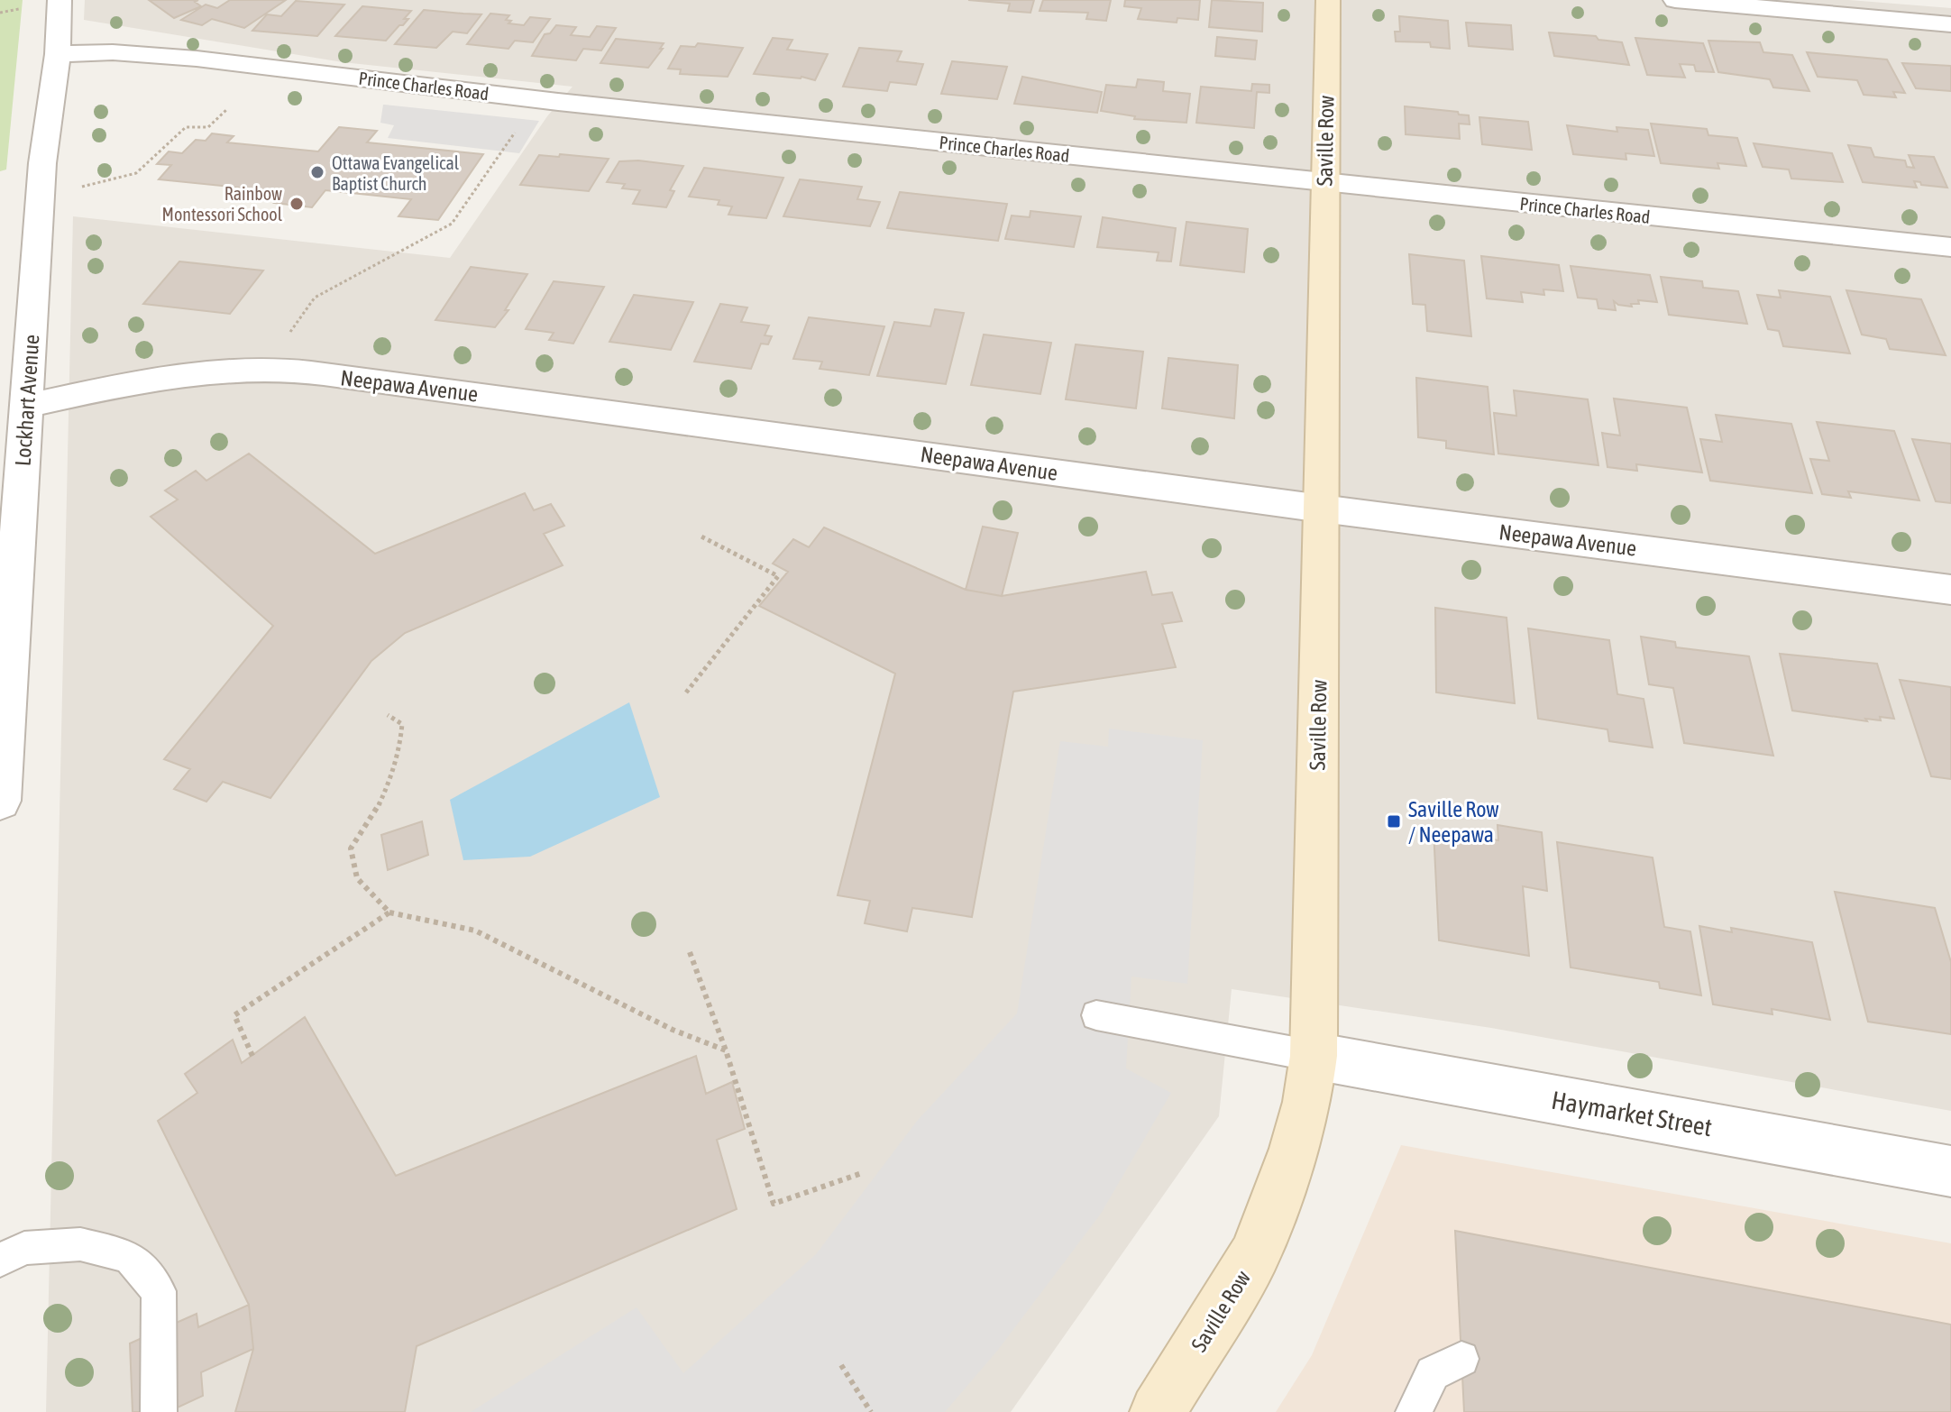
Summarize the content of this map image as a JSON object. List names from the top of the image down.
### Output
{
  "streets": {
    "street": [
      "Prince Charles Road",
      "Saville Row",
      "Neepawa Avenue",
      "Lockhart Avenue",
      "Haymarket Street"
    ]
  },
  "crossings": [
    ["Prince Charles Road", "Saville Row"],
    ["Prince Charles Road", "Lockhart Avenue"],
    ["Saville Row", "Neepawa Avenue"],
    ["Saville Row", "Haymarket Street"],
    ["Neepawa Avenue", "Lockhart Avenue"]
  ],
  "places": {
    "other": ["Ottawa Evangelical Baptist Church", "Rainbow Montessori School"],
    "transit": ["Saville Row / Neepawa"]
  }
}
